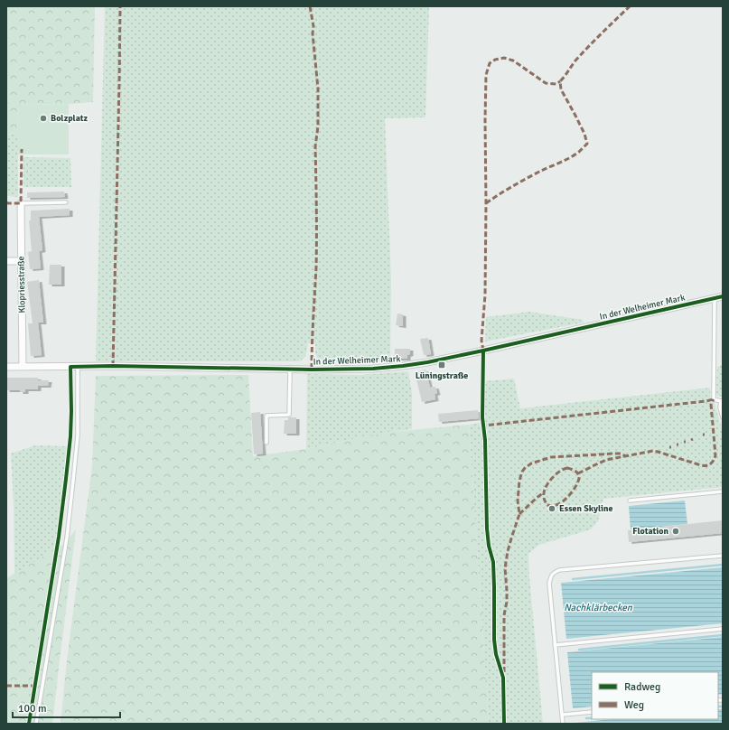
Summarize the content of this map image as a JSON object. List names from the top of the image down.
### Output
{
  "streets": {
    "street": ["Klopriesstraße", "In der Welheimer Mark"]
  },
  "crossings": [
    ["Klopriesstraße", "In der Welheimer Mark"]
  ],
  "water": ["Nachklärbecken"],
  "places": {
    "other": ["Bolzplatz", "Essen Skyline", "Flotation"],
    "transit": ["Lüningstraße"]
  },
  "legend": ["Radweg", "Weg"],
  "scale_bar": "100 m"
}
